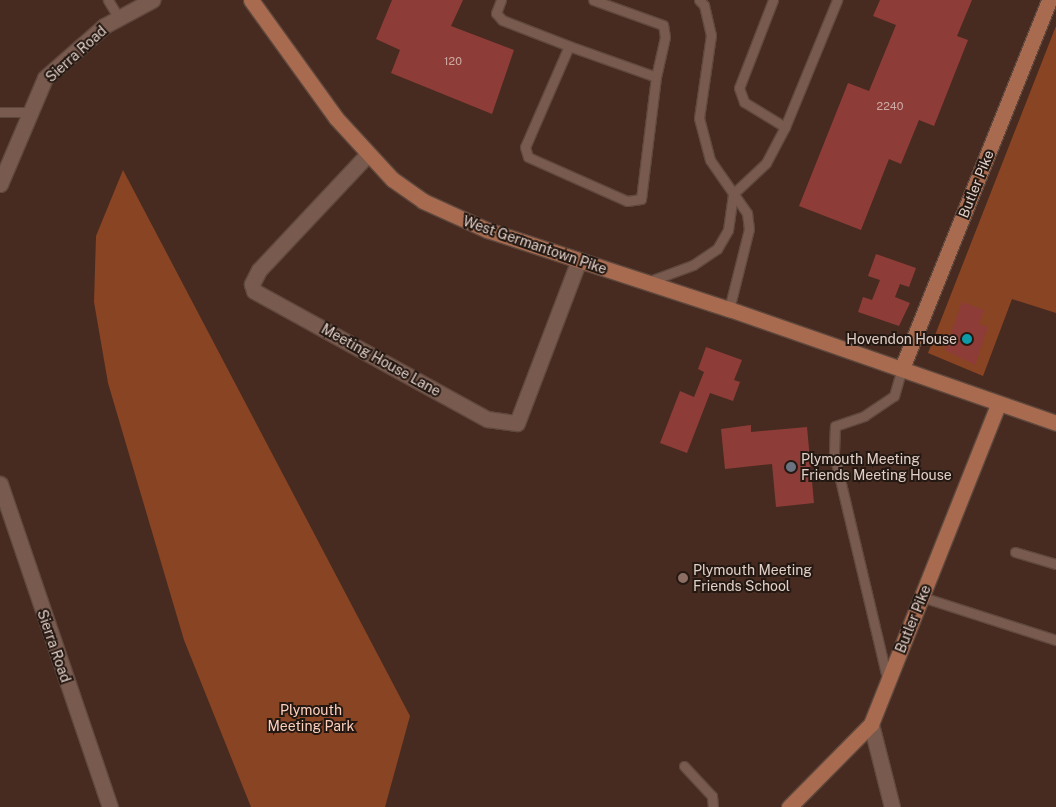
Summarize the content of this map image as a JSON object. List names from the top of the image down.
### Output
{
  "streets": {
    "main road": ["Butler Pike", "West Germantown Pike"],
    "street": ["Sierra Road", "Meeting House Lane"]
  },
  "crossings": [
    ["Butler Pike", "West Germantown Pike"],
    ["West Germantown Pike", "Meeting House Lane"]
  ],
  "parks": ["Plymouth Meeting Park"],
  "places": ["Hovendon House", "Plymouth Meeting Friends Meeting House", "Plymouth Meeting Friends School"],
  "house_numbers": ["120", "2240"]
}
